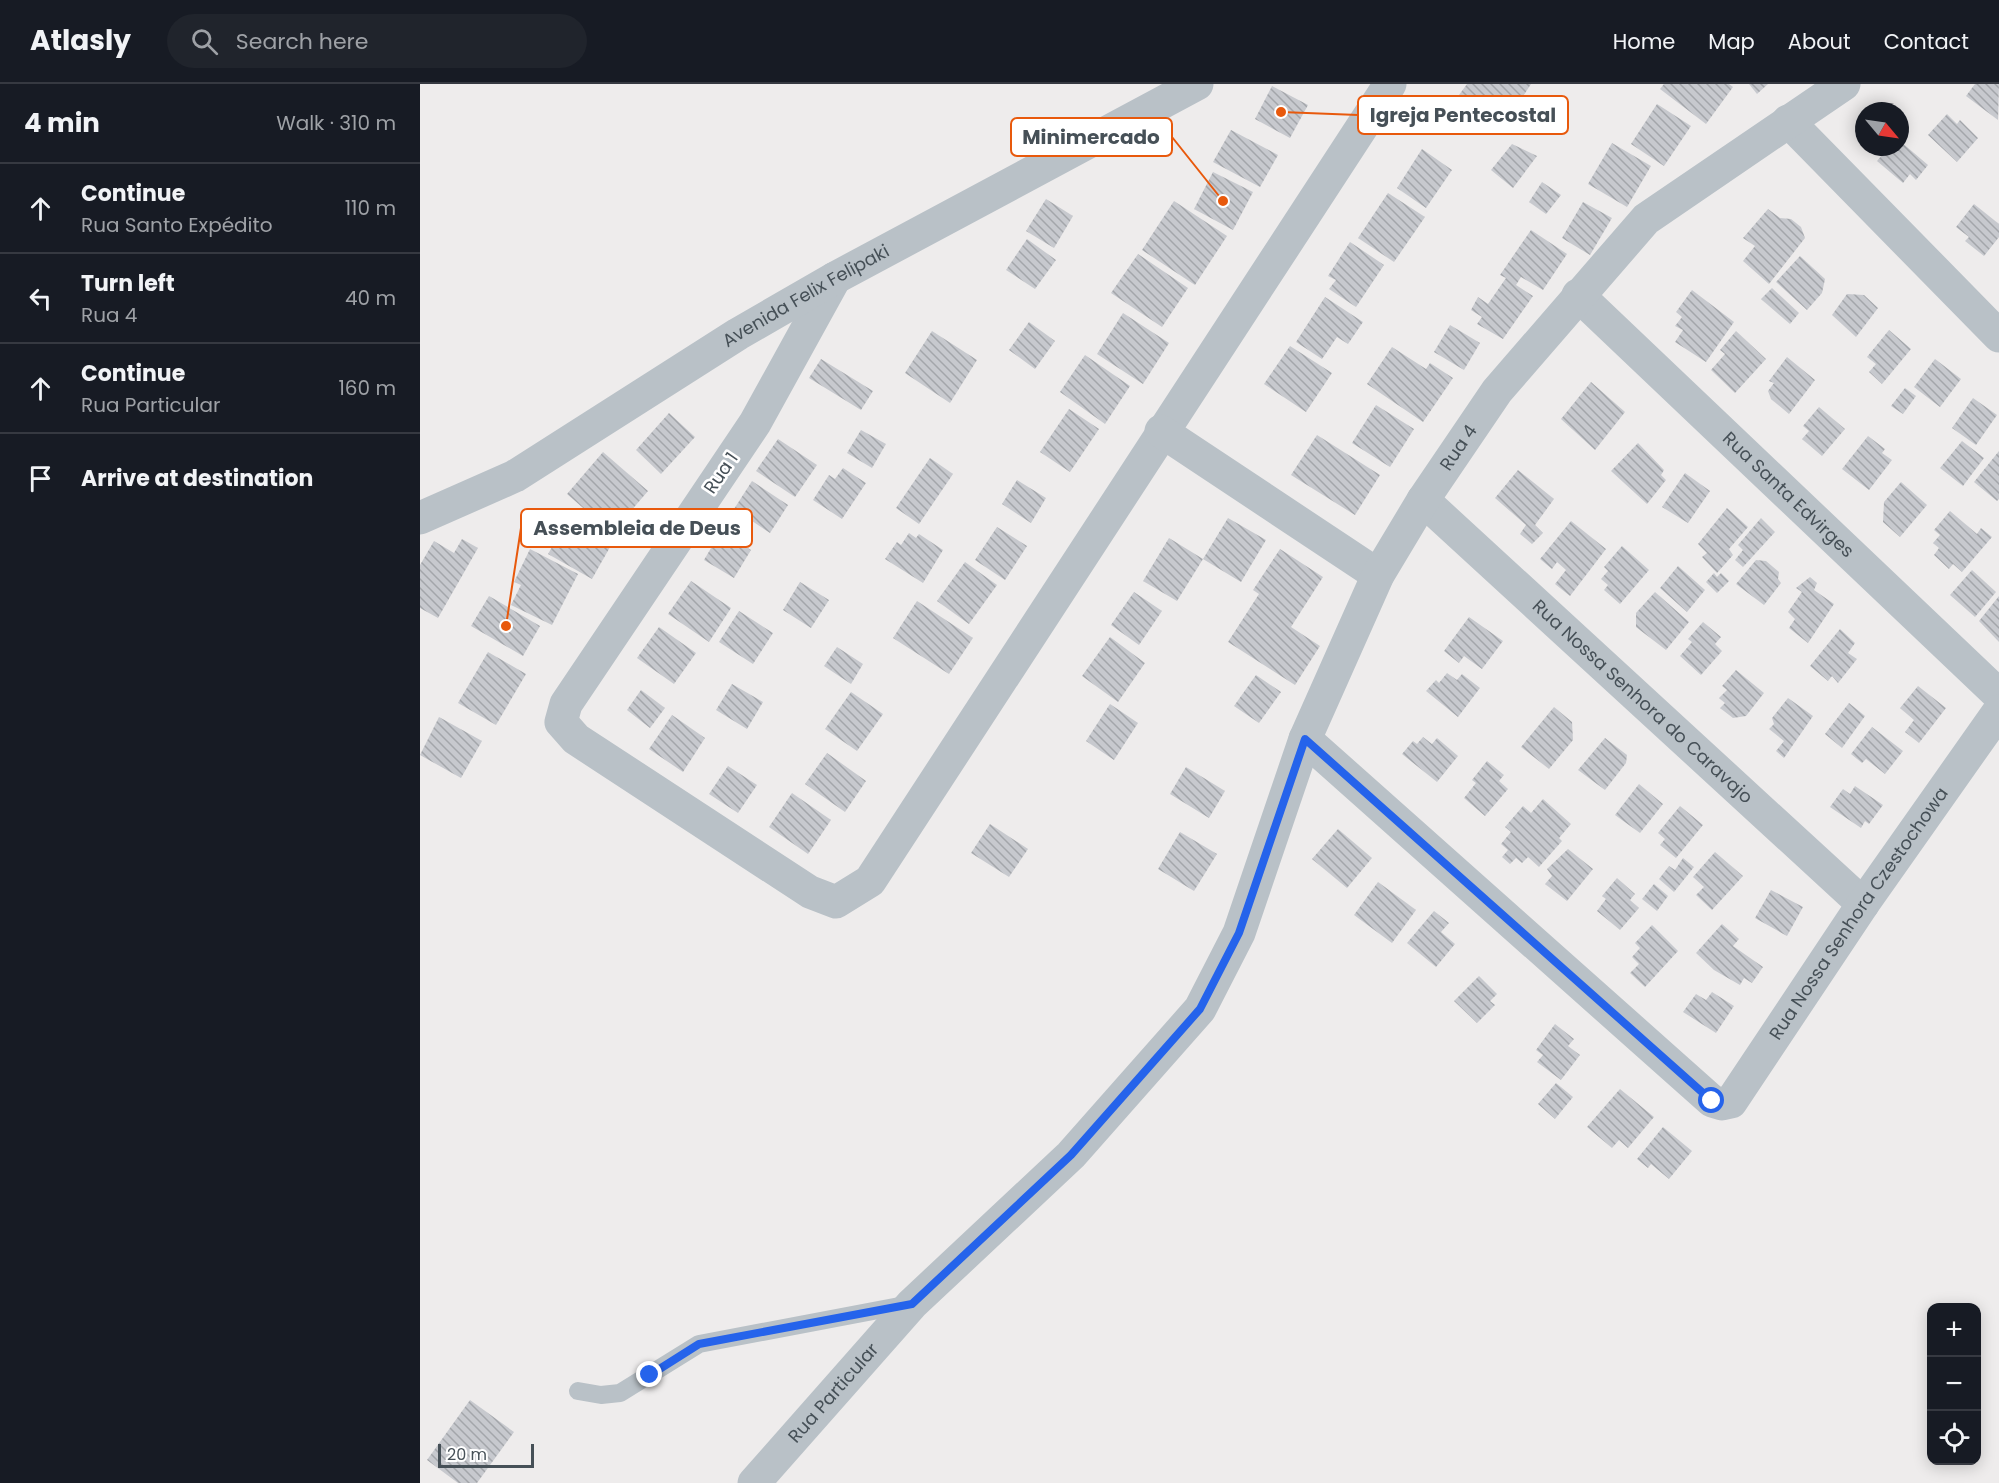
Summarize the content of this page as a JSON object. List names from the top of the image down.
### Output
{
  "streets": {
    "street": [
      "Avenida Felix Felipaki",
      "Rua 4",
      "Rua 1",
      "Rua Santa Edvirges",
      "Rua Nossa Senhora do Caravajo",
      "Rua Nossa Senhora Czestochowa",
      "Rua Particular"
    ]
  },
  "crossings": [
    ["Avenida Felix Felipaki", "Rua 1"],
    ["Rua 4", "Rua Santa Edvirges"],
    ["Rua 4", "Rua Nossa Senhora do Caravajo"],
    ["Rua 4", "Rua Nossa Senhora Czestochowa"],
    ["Rua 4", "Rua Particular"],
    ["Rua Nossa Senhora do Caravajo", "Rua Nossa Senhora Czestochowa"]
  ],
  "places": ["Igreja Pentecostal", "Minimercado", "Assembleia de Deus"],
  "scale_bar": "20 m",
  "north": "bottom right",
  "page": {
    "header": "Atlasly",
    "search": "Search here",
    "nav": [
      "Home",
      "Map",
      "About",
      "Contact"
    ],
    "heading": ["4 min", "Walk · 310 m"],
    "list": [
      ["Continue", "Rua Santo Expédito", "110 m"],
      ["Turn left", "Rua 4", "40 m"],
      ["Continue", "Rua Particular", "160 m"],
      "Arrive at destination"
    ],
    "map_buttons": ["+", "−"],
    "scale": "20 m"
  }
}
